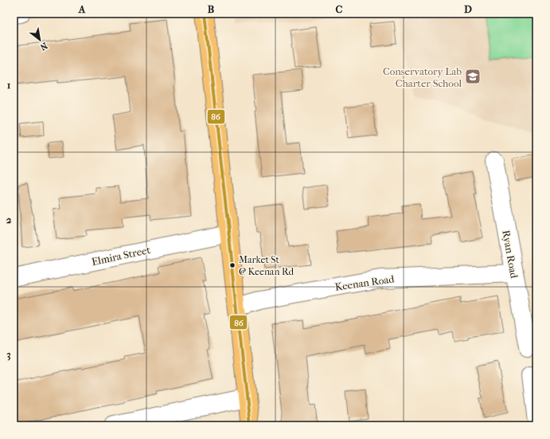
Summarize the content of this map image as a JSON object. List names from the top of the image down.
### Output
{
  "streets": {
    "street": ["Ryan Road", "Elmira Street", "Keenan Road"]
  },
  "crossings": [
    ["Ryan Road", "Keenan Road"]
  ],
  "places": {
    "school or university": ["Conservatory Lab Charter School"],
    "other": ["Market St @ Keenan Rd"]
  },
  "lines": ["transit line 86"],
  "north": "bottom right",
  "grid": {
    "columns": [
      "A",
      "B",
      "C",
      "D"
    ],
    "rows": ["1", "2", "3"]
  }
}
